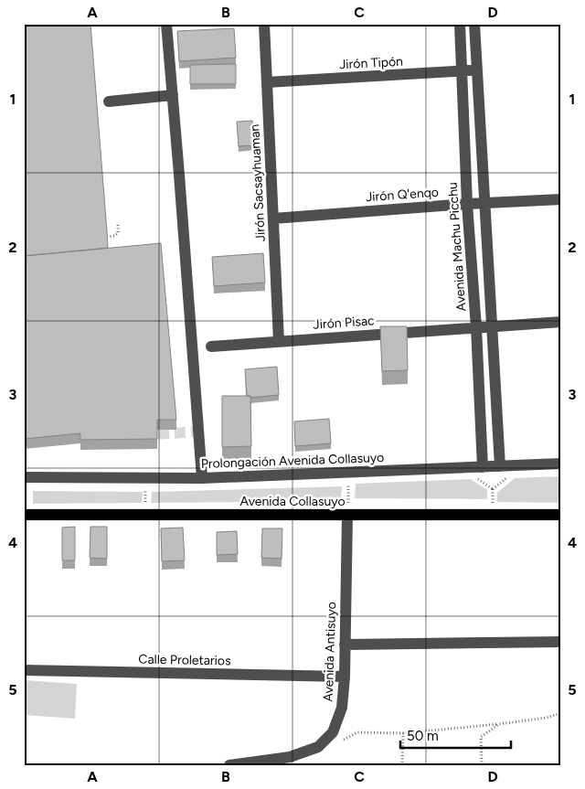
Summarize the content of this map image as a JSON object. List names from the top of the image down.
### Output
{
  "streets": {
    "main road": ["Avenida Collasuyo"],
    "street": [
      "Jirón Tipón",
      "Jirón Sacsayhuaman",
      "Jirón Q'enqo",
      "Avenida Machu Picchu",
      "Jirón Pisac",
      "Prolongación Avenida Collasuyo",
      "Avenida Antisuyo",
      "Calle Proletarios"
    ]
  },
  "crossings": [
    ["Jirón Tipón", "Jirón Sacsayhuaman"],
    ["Jirón Tipón", "Avenida Machu Picchu"],
    ["Jirón Sacsayhuaman", "Jirón Q'enqo"],
    ["Jirón Sacsayhuaman", "Jirón Pisac"],
    ["Jirón Q'enqo", "Avenida Machu Picchu"],
    ["Avenida Machu Picchu", "Jirón Pisac"],
    ["Avenida Machu Picchu", "Prolongación Avenida Collasuyo"],
    ["Avenida Collasuyo", "Avenida Antisuyo"],
    ["Avenida Antisuyo", "Calle Proletarios"]
  ],
  "scale_bar": "50 m",
  "grid": {
    "columns": [
      "A",
      "B",
      "C",
      "D"
    ],
    "rows": [
      "1",
      "2",
      "3",
      "4",
      "5"
    ]
  }
}
